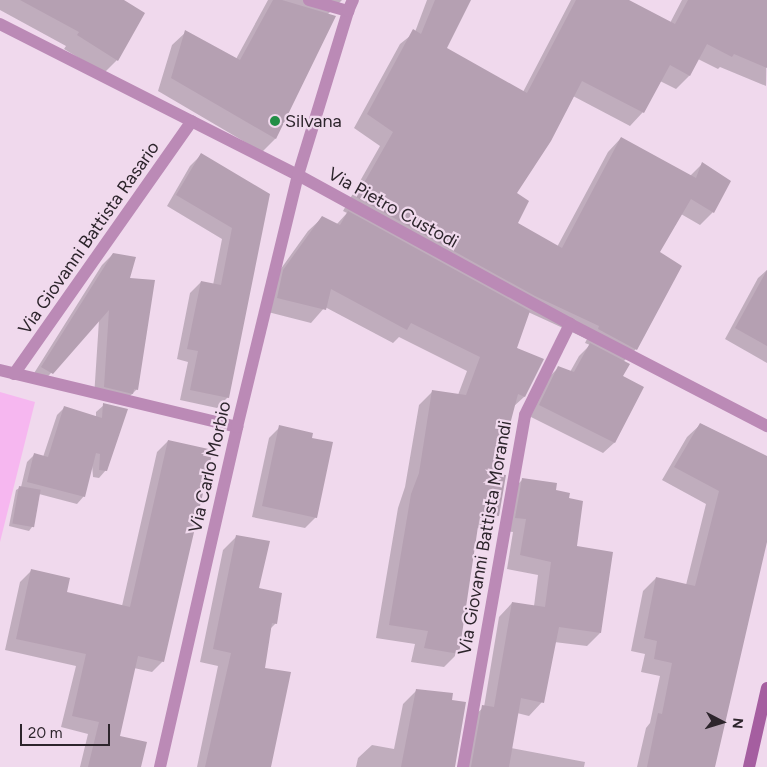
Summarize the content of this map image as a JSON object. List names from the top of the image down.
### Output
{
  "streets": {
    "street": [
      "Via Pietro Custodi",
      "Via Giovanni Battista Rasario",
      "Via Carlo Morbio",
      "Via Giovanni Battista Morandi"
    ]
  },
  "crossings": [
    ["Via Pietro Custodi", "Via Giovanni Battista Rasario"],
    ["Via Pietro Custodi", "Via Carlo Morbio"],
    ["Via Pietro Custodi", "Via Giovanni Battista Morandi"]
  ],
  "places": ["Silvana"],
  "scale_bar": "20 m",
  "north": "right"
}
